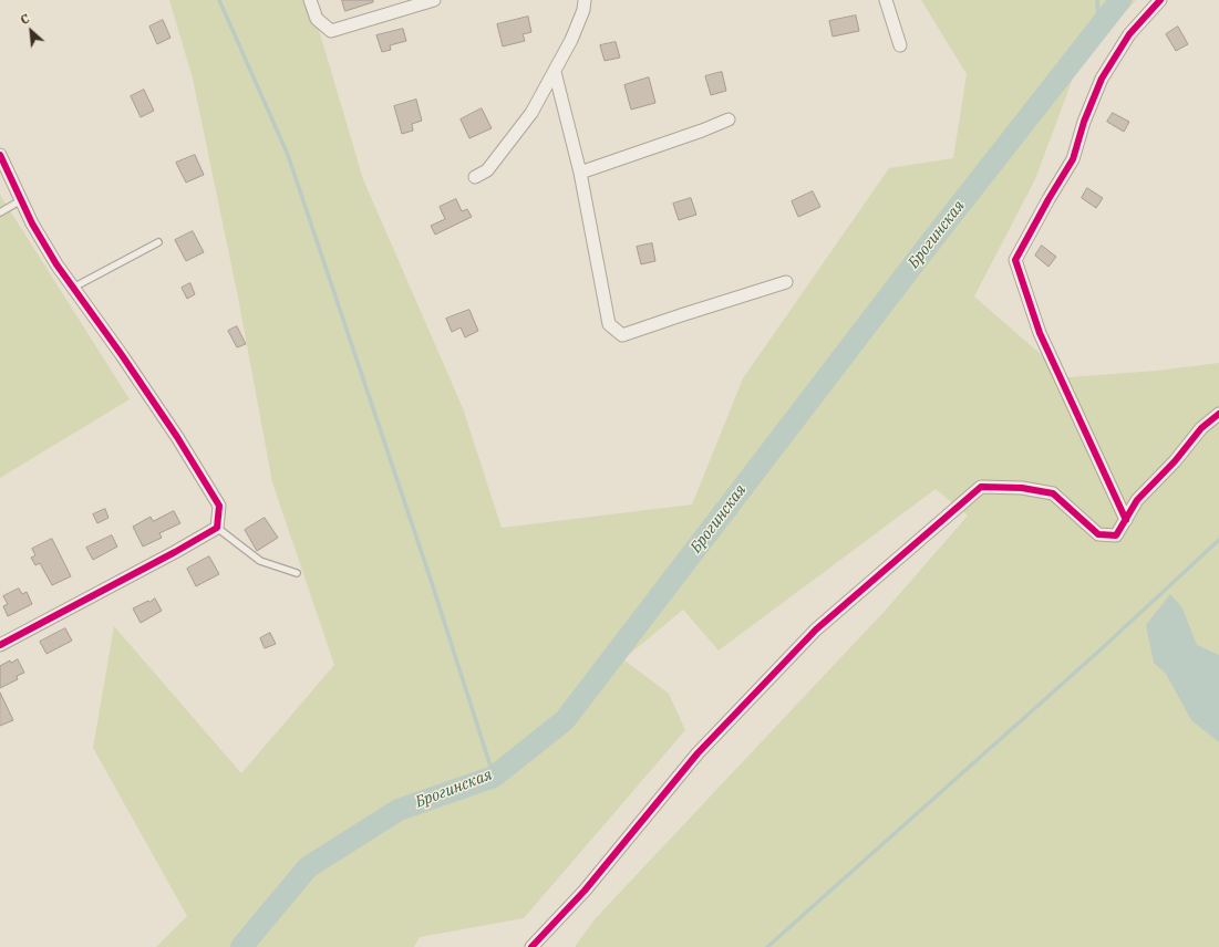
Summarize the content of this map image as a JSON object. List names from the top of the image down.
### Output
{
  "water": ["Брогинская"],
  "north": "top left"
}
